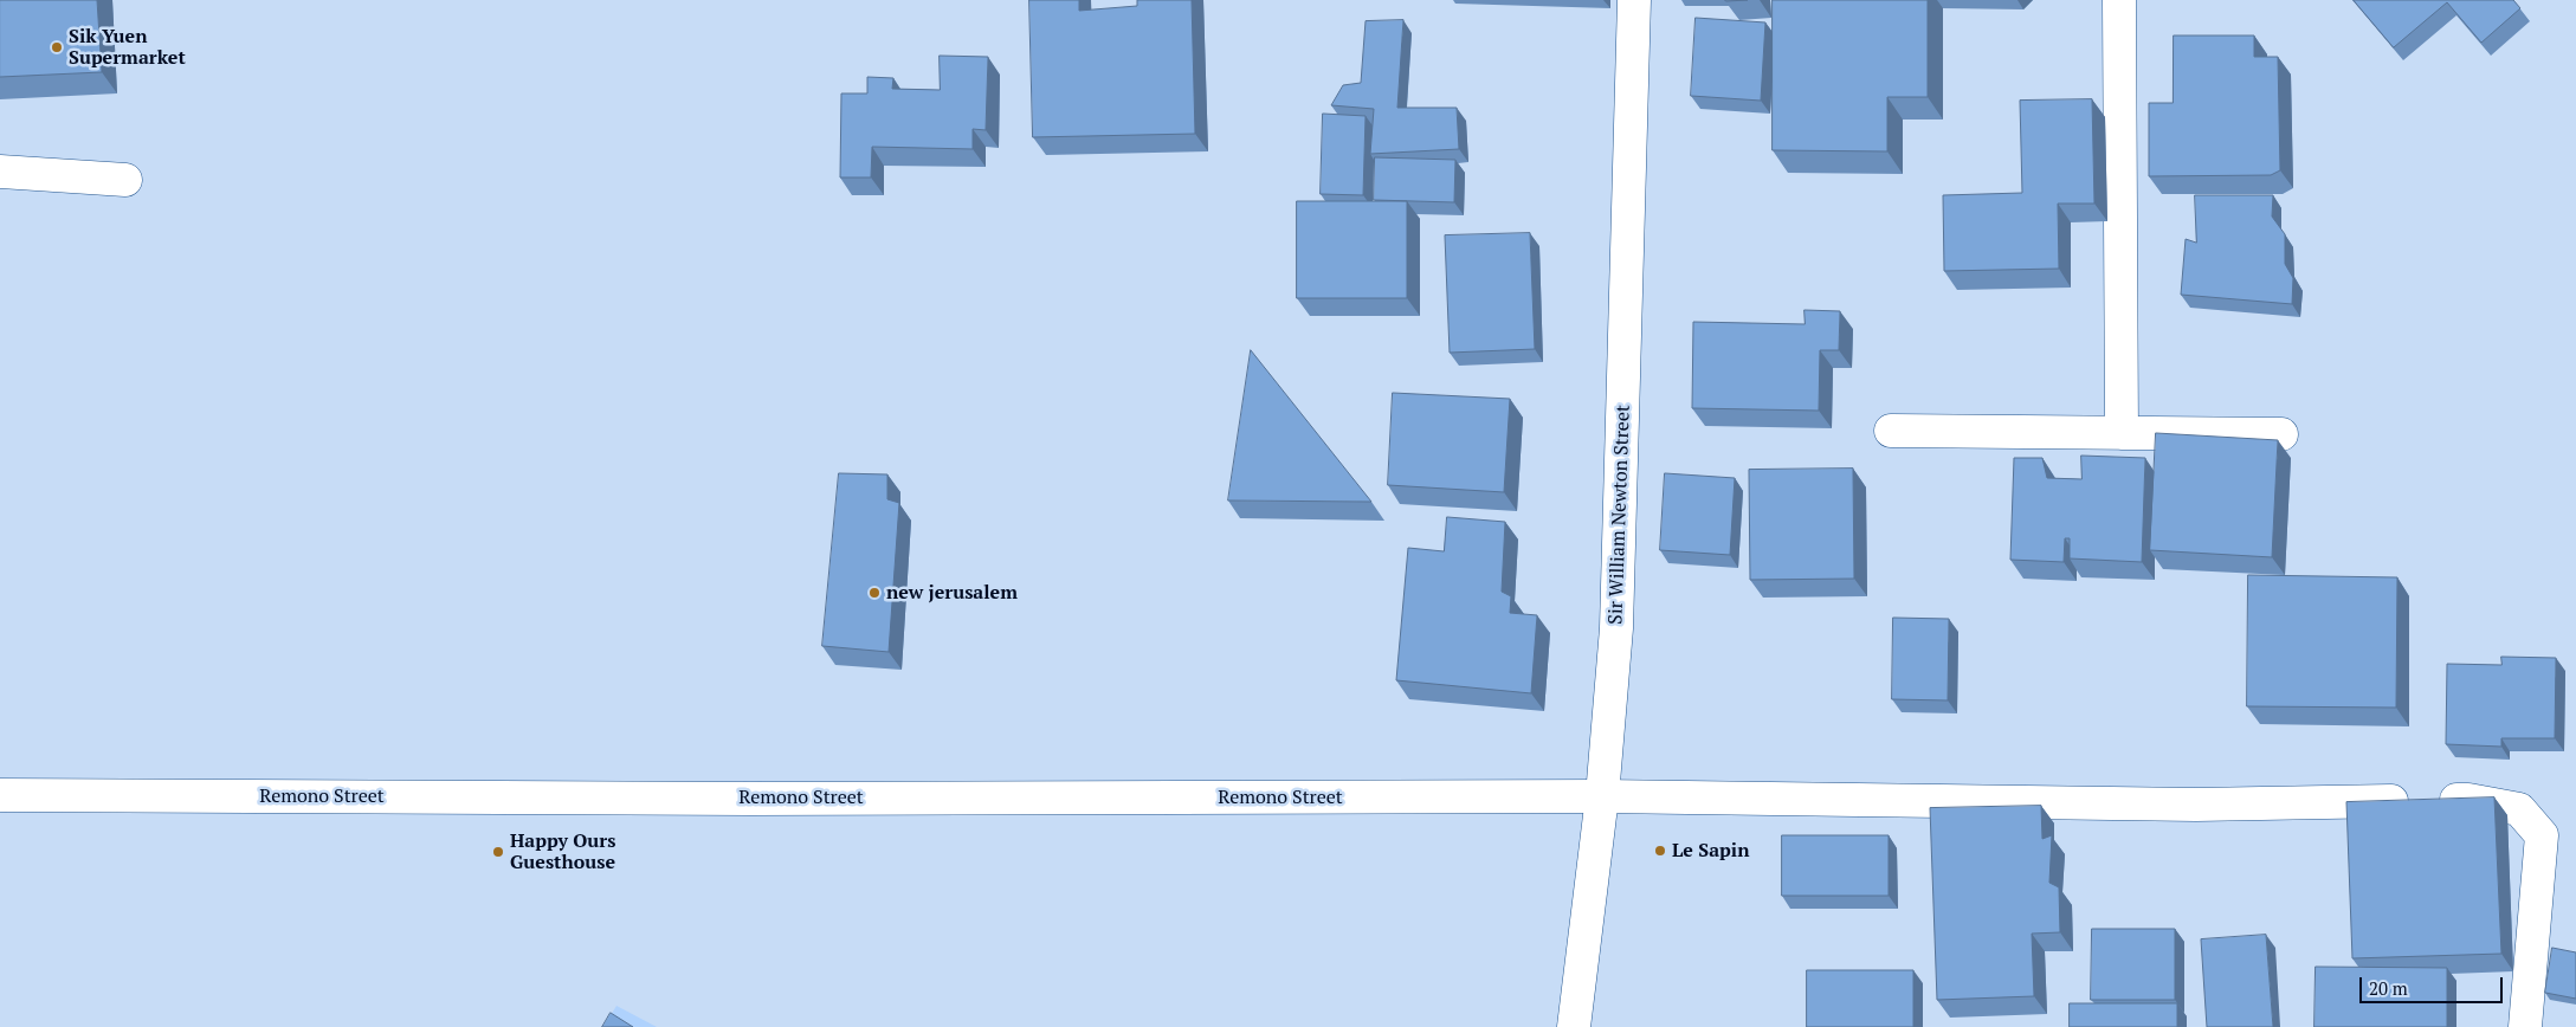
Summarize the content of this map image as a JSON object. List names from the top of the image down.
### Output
{
  "streets": {
    "street": ["Sir William Newton Street", "Remono Street"]
  },
  "crossings": [
    ["Sir William Newton Street", "Remono Street"]
  ],
  "places": [
    "Sik Yuen Supermarket",
    "new jerusalem",
    "Le Sapin",
    "Happy Ours Guesthouse"
  ],
  "scale_bar": "20 m"
}
